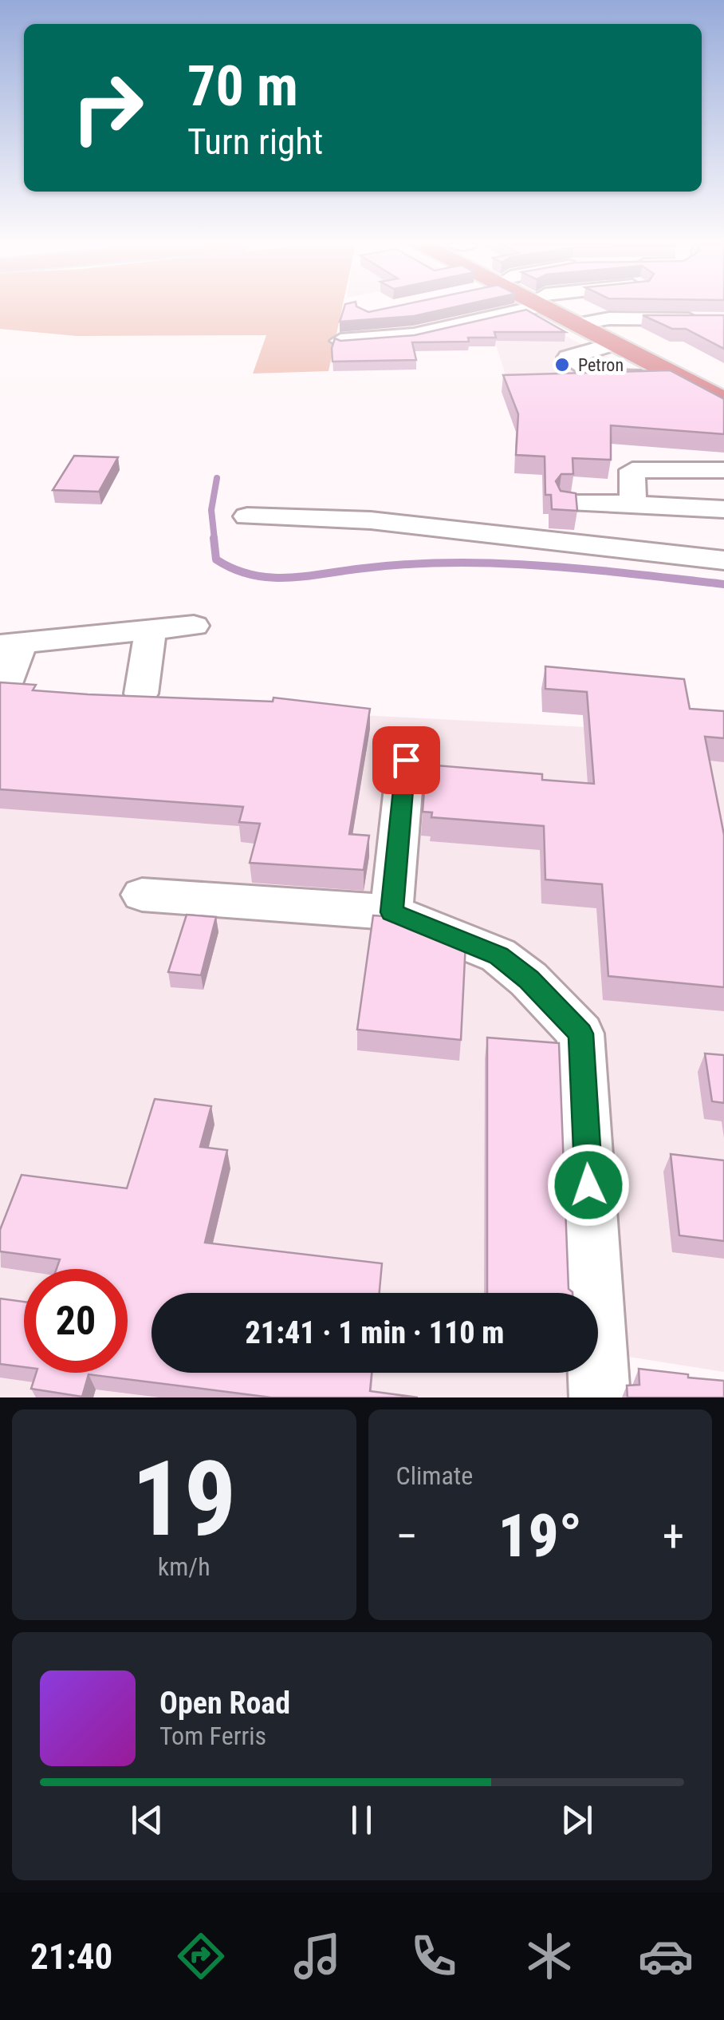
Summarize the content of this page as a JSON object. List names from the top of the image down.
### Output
{
  "places": ["Petron"],
  "page": {
    "turn": ["70 m", "Turn right"],
    "limit": "20",
    "trip": "21:41 · 1 min · 110 m",
    "tile": [
      ["19", "km/h"],
      "Climate"
    ],
    "heat": ["−", "19°", "+"],
    "song": ["Open Road", "Tom Ferris"],
    "tabs": "21:40"
  }
}
